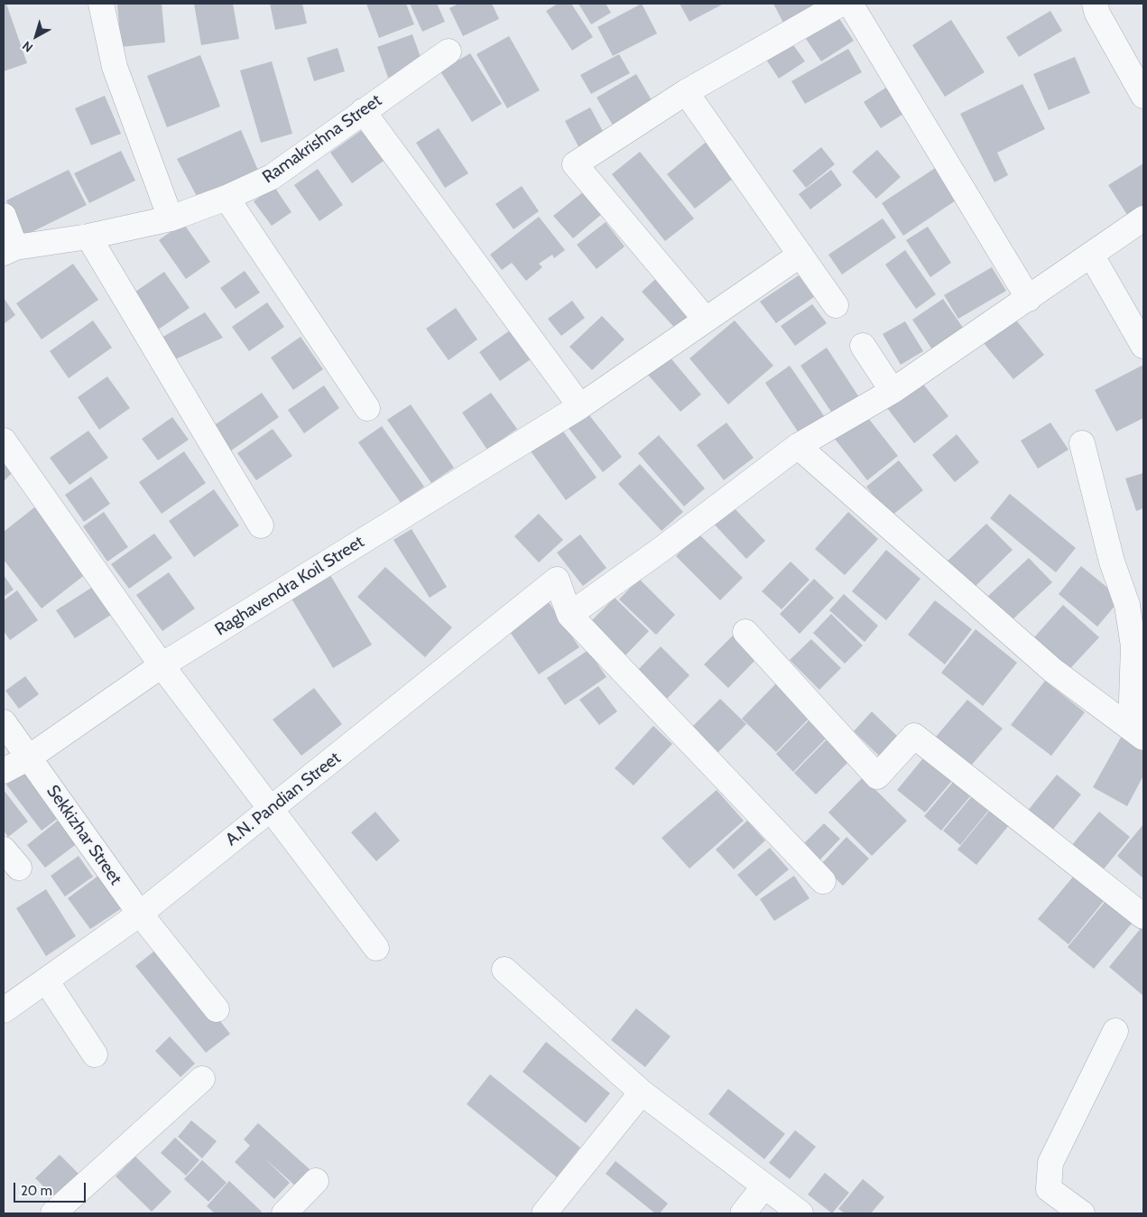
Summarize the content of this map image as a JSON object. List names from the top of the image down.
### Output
{
  "streets": {
    "street": [
      "Ramakrishna Street",
      "Raghavendra Koil Street",
      "A.N. Pandian Street",
      "Sekkizhar Street"
    ]
  },
  "crossings": [
    ["Raghavendra Koil Street", "Sekkizhar Street"],
    ["A.N. Pandian Street", "Sekkizhar Street"]
  ],
  "scale_bar": "20 m",
  "north": "bottom left"
}
